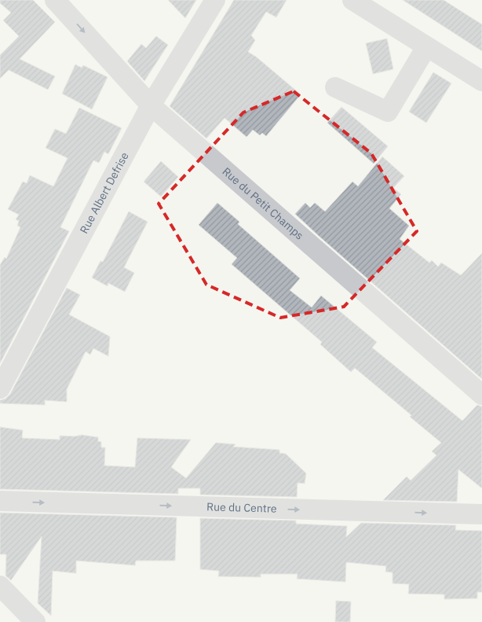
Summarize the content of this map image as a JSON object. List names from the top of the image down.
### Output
{
  "streets": {
    "street": ["Rue Albert Defrise", "Rue du Petit Champs", "Rue du Centre"]
  },
  "crossings": [
    ["Rue Albert Defrise", "Rue du Petit Champs"]
  ],
  "one_way": ["Rue du Centre"]
}
